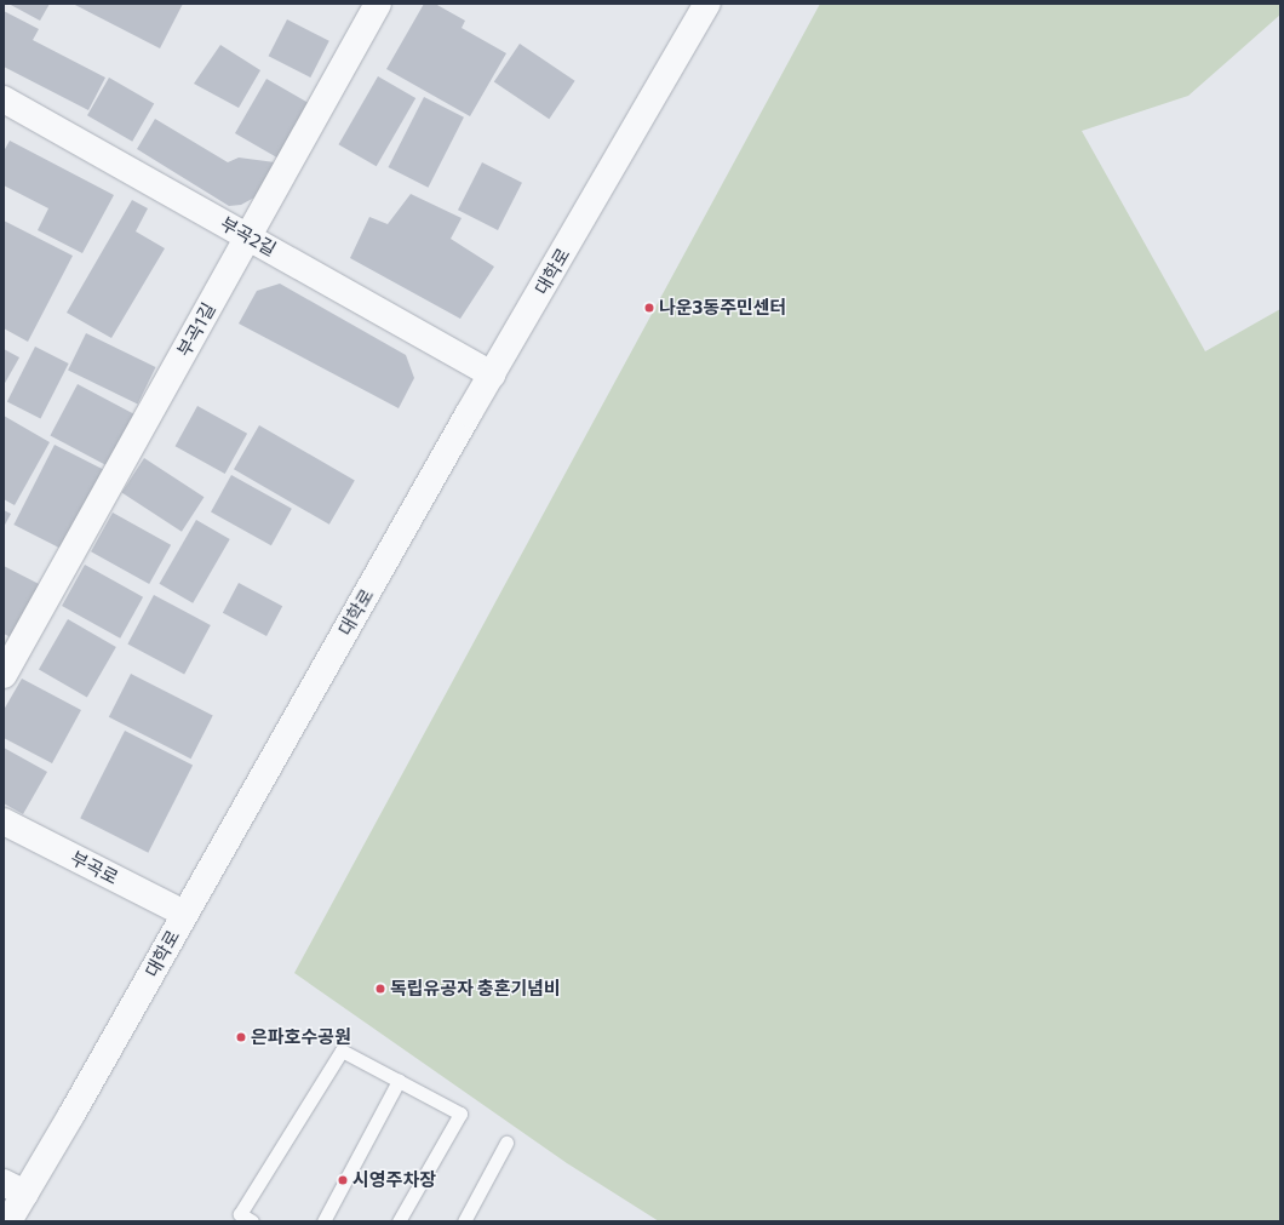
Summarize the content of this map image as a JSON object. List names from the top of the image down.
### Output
{
  "streets": {
    "street": [
      "부곡2길",
      "대학로",
      "부곡1길",
      "부곡로"
    ]
  },
  "crossings": [
    ["부곡2길", "대학로"],
    ["부곡2길", "부곡1길"],
    ["대학로", "부곡로"]
  ],
  "places": [
    "나운3동주민센터",
    "독립유공자 충혼기념비",
    "은파호수공원",
    "시영주차장"
  ]
}
